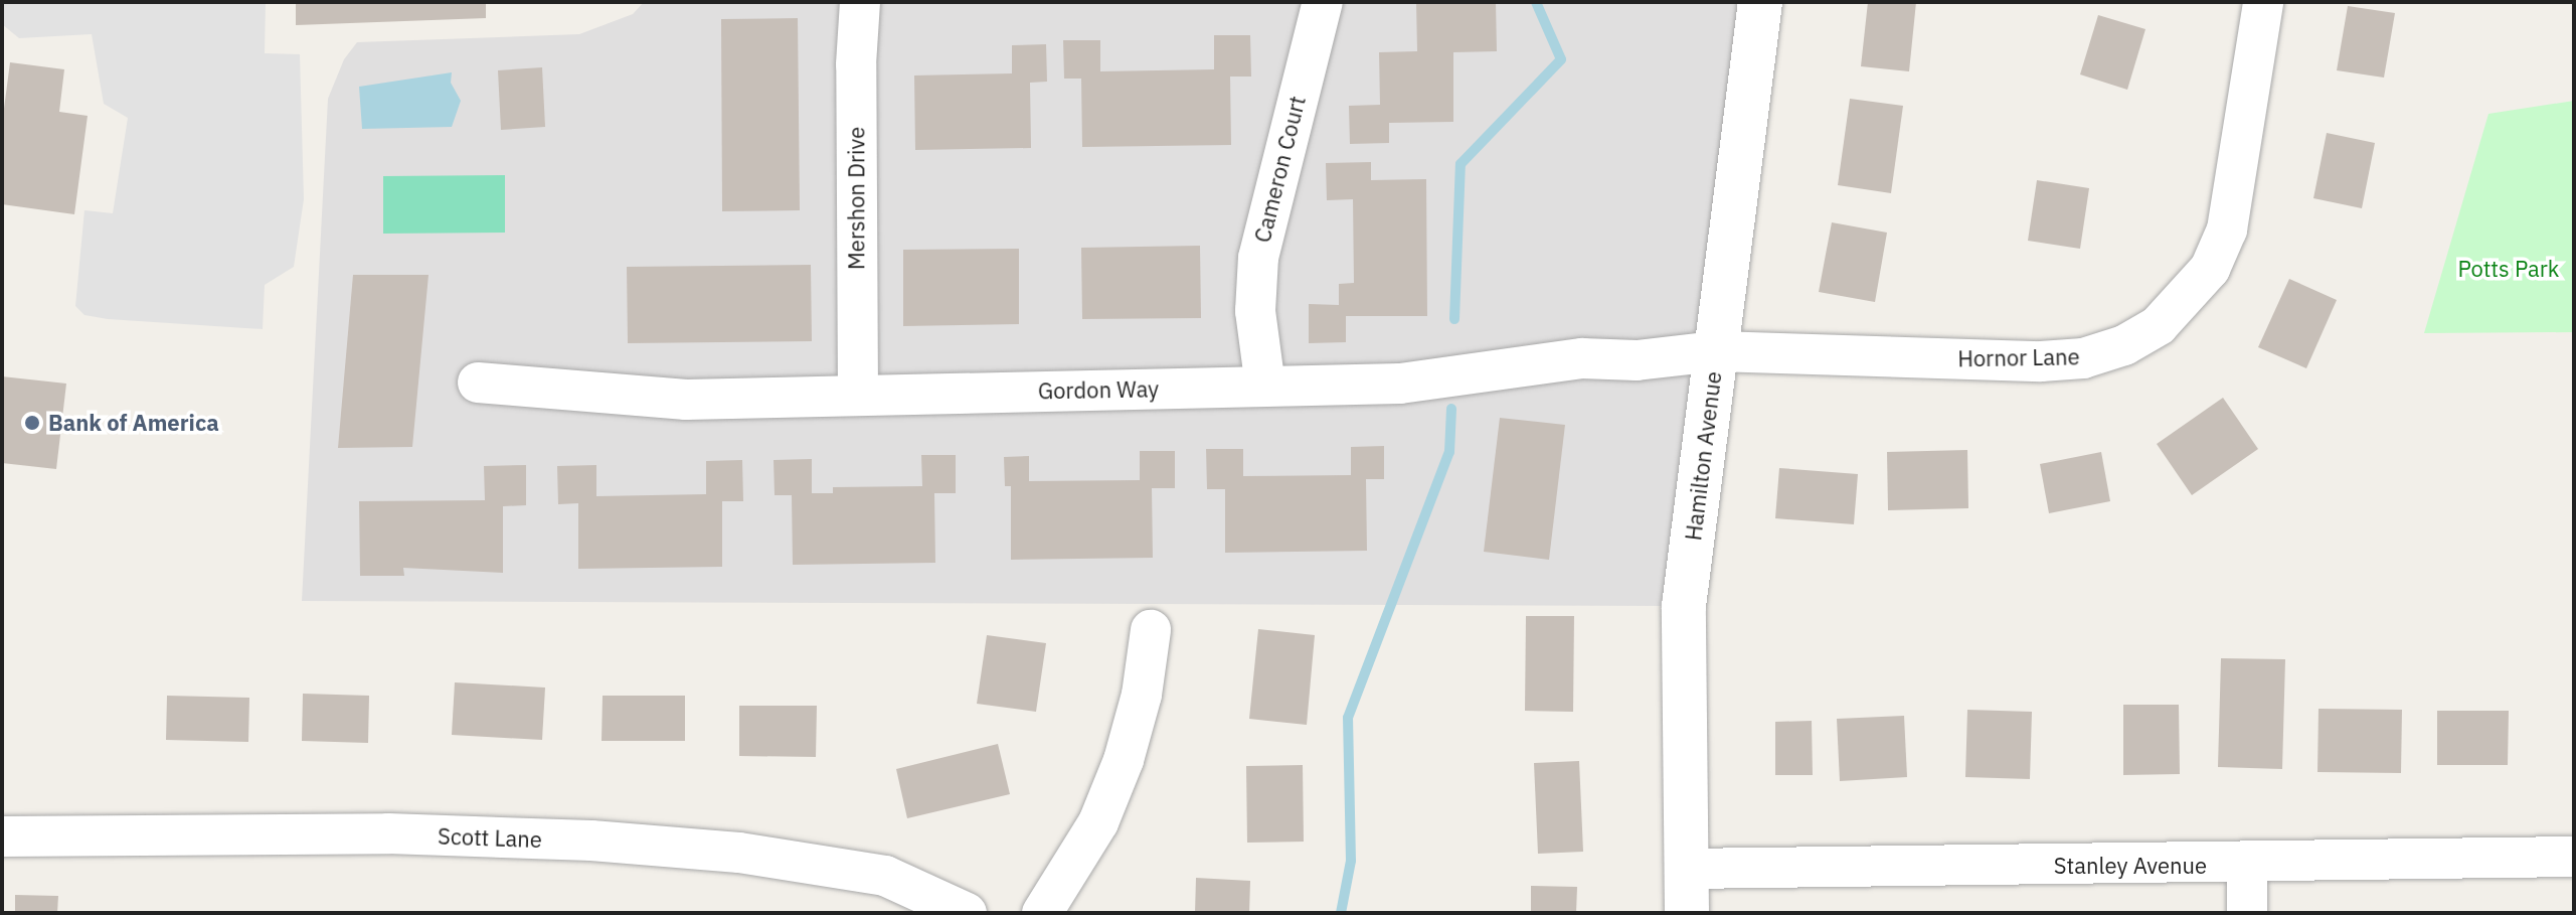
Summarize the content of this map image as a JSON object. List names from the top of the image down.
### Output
{
  "streets": {
    "street": [
      "Cameron Court",
      "Mershon Drive",
      "Hornor Lane",
      "Gordon Way",
      "Hamilton Avenue",
      "Scott Lane",
      "Stanley Avenue"
    ]
  },
  "crossings": [
    ["Cameron Court", "Gordon Way"],
    ["Mershon Drive", "Gordon Way"],
    ["Hornor Lane", "Gordon Way"],
    ["Hornor Lane", "Hamilton Avenue"],
    ["Gordon Way", "Hamilton Avenue"],
    ["Hamilton Avenue", "Stanley Avenue"]
  ],
  "parks": ["Potts Park"],
  "places": ["Bank of America"]
}
